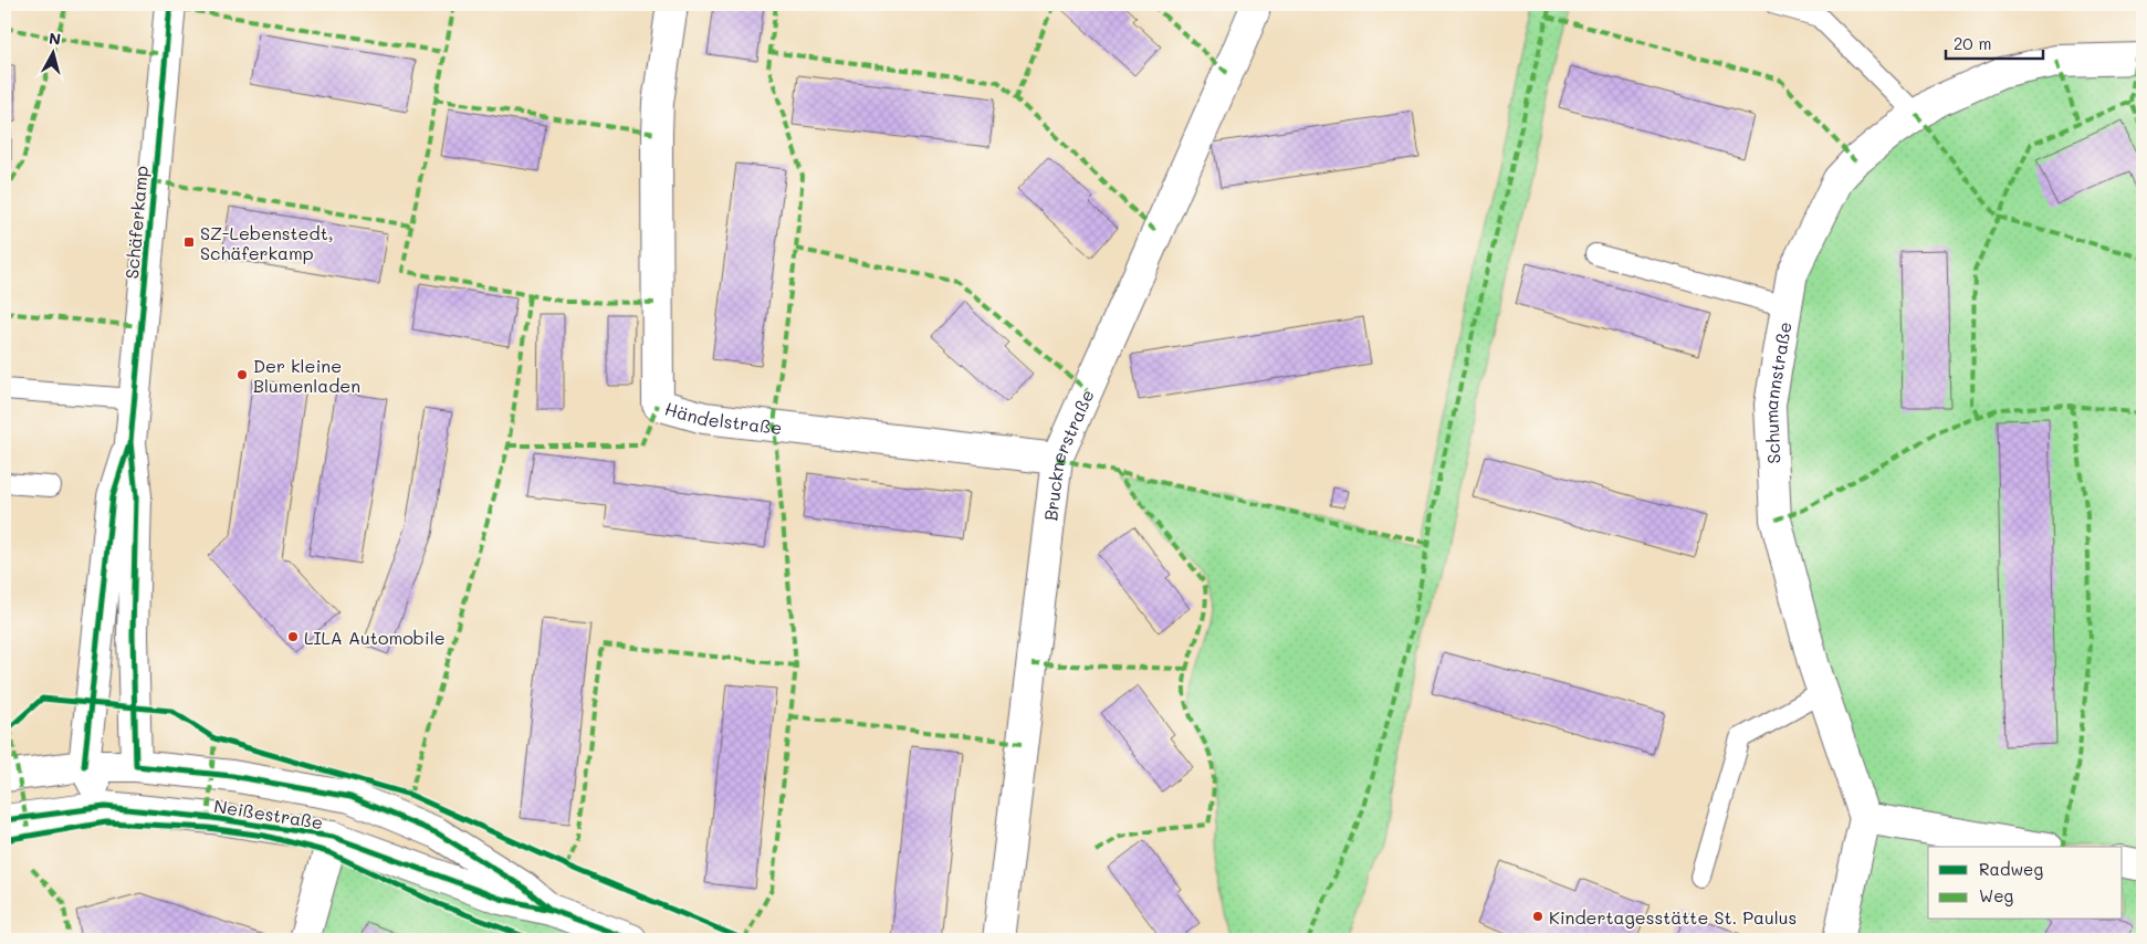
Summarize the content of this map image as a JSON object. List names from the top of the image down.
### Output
{
  "streets": {
    "street": [
      "Schäferkamp",
      "Schumannstraße",
      "Händelstraße",
      "Brucknerstraße",
      "Neißestraße"
    ]
  },
  "crossings": [
    ["Schäferkamp", "Neißestraße"],
    ["Händelstraße", "Brucknerstraße"]
  ],
  "places": {
    "transit": ["SZ-Lebenstedt, Schäferkamp"],
    "other": ["Der kleine Blumenladen", "LILA Automobile", "Kindertagesstätte St. Paulus"]
  },
  "legend": ["Radweg", "Weg"],
  "scale_bar": "20 m",
  "north": "top"
}
